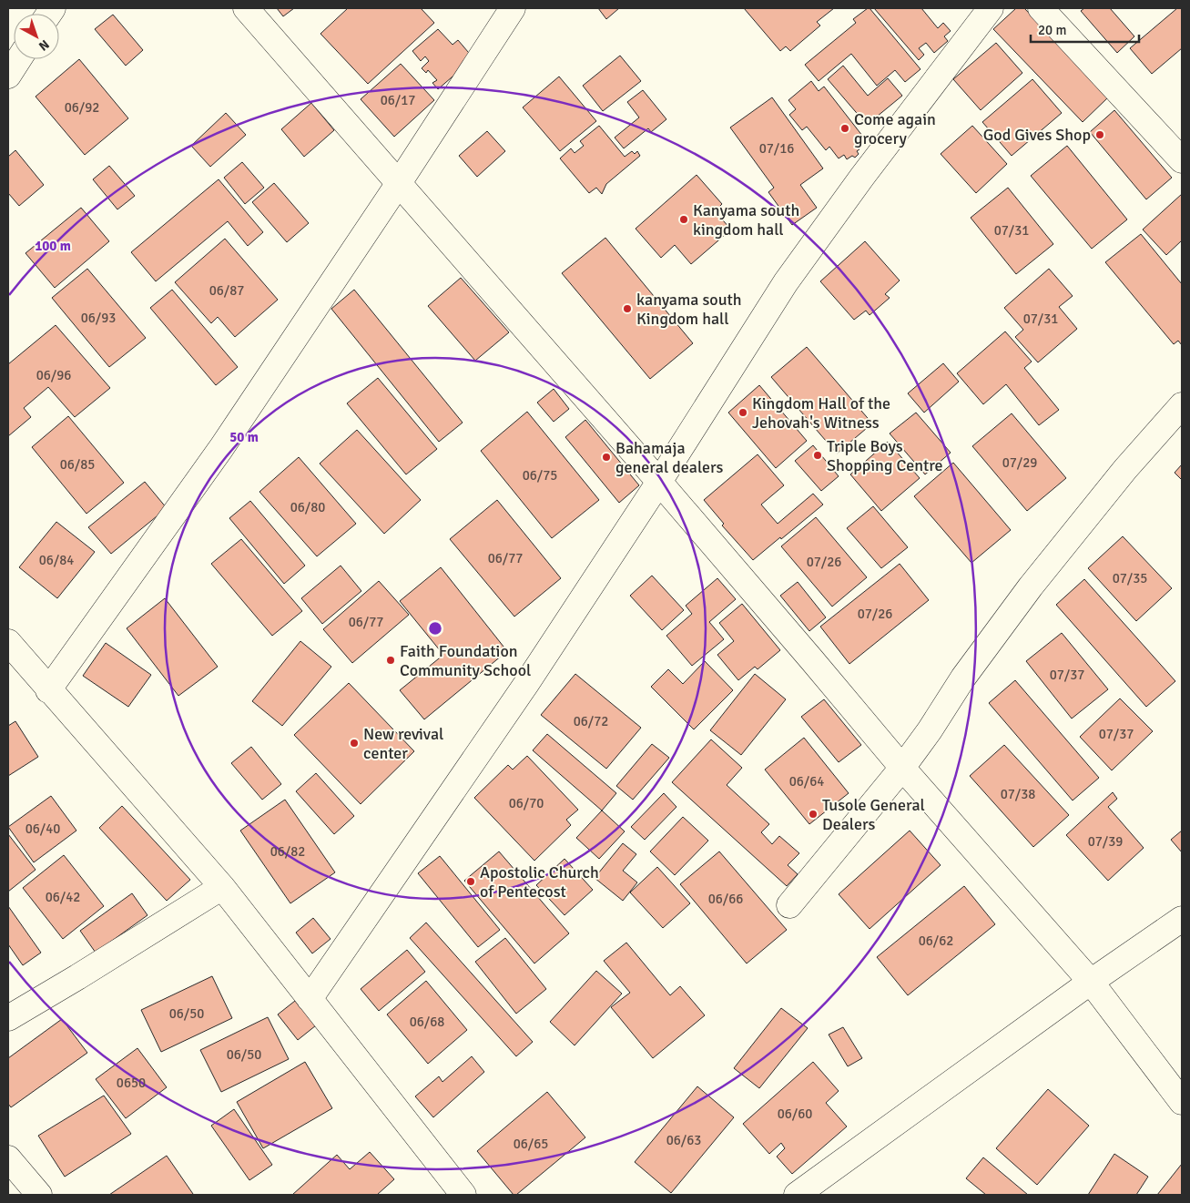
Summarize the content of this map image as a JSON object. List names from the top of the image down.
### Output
{
  "places": [
    "Come again grocery",
    "God Gives Shop",
    "Kanyama south kingdom hall",
    "kanyama south Kingdom hall",
    "Kingdom Hall of the Jehovah's Witness",
    "Triple Boys Shopping Centre",
    "Bahamaja general dealers",
    "Faith Foundation Community School",
    "New revival center",
    "Tusole General Dealers",
    "Apostolic Church of Pentecost"
  ],
  "house_numbers": [
    "06/17",
    "06/92",
    "07/16",
    "07/31",
    "06/87",
    "06/93",
    "07/31",
    "06/96",
    "07/29",
    "06/85",
    "06/75",
    "06/80",
    "06/77",
    "06/84",
    "07/26",
    "07/35",
    "07/26",
    "06/77",
    "07/37",
    "06/72",
    "07/37",
    "06/64",
    "07/38",
    "06/70",
    "06/40",
    "07/39",
    "06/82",
    "06/42",
    "06/66",
    "06/62",
    "06/50",
    "06/68",
    "06/50",
    "0650",
    "06/60",
    "06/63",
    "06/65"
  ],
  "scale_bar": "20 m",
  "north": "bottom right",
  "rings": ["100 m", "50 m"]
}
